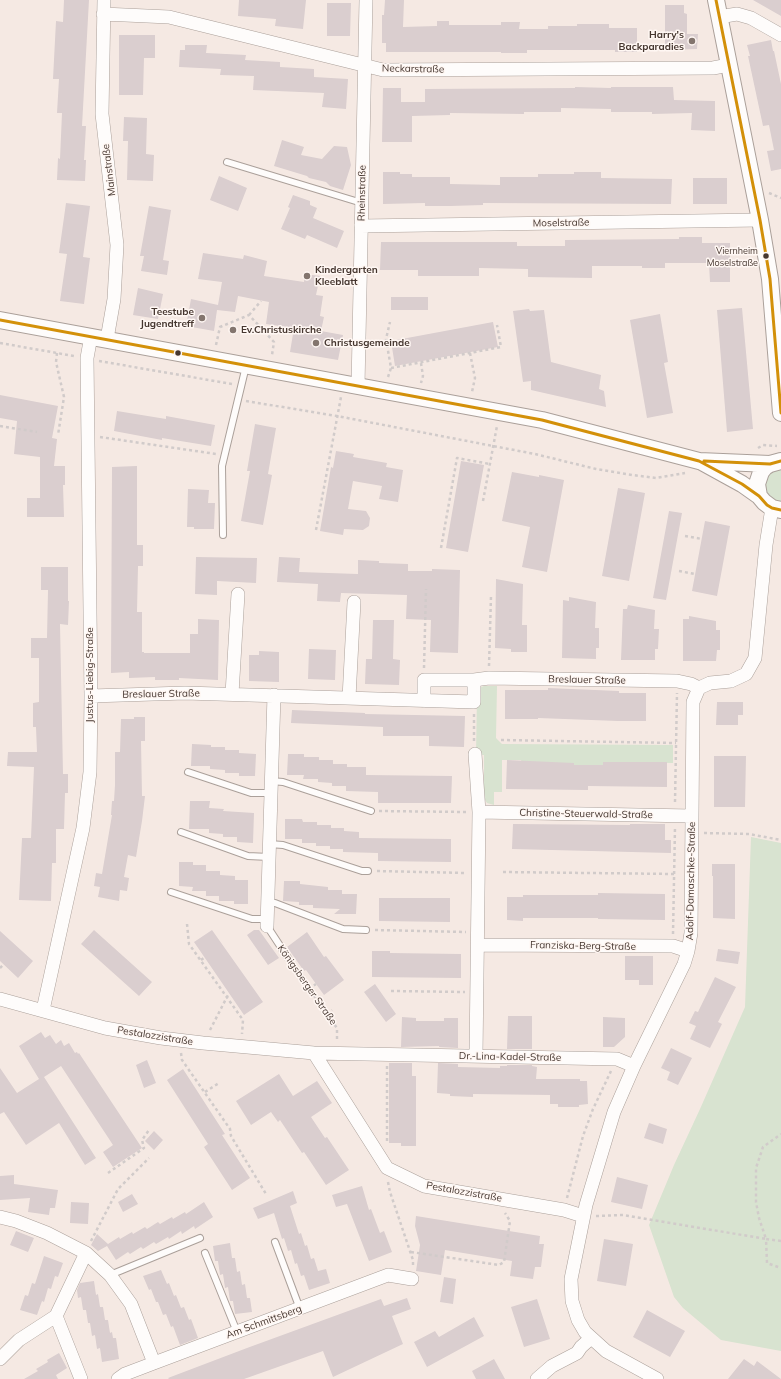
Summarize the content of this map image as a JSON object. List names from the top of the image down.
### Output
{
  "streets": {
    "street": [
      "Neckarstraße",
      "Mainstraße",
      "Rheinstraße",
      "Moselstraße",
      "Justus-Liebig-Straße",
      "Breslauer Straße",
      "Christine-Steuerwald-Straße",
      "Adolf-Damaschke-Straße",
      "Franziska-Berg-Straße",
      "Pestalozzistraße",
      "Dr.-Lina-Kadel-Straße",
      "Am Schmittsberg"
    ],
    "lane": ["Königsberger Straße"]
  },
  "crossings": [
    ["Neckarstraße", "Mainstraße"],
    ["Neckarstraße", "Rheinstraße"],
    ["Rheinstraße", "Moselstraße"],
    ["Justus-Liebig-Straße", "Breslauer Straße"],
    ["Justus-Liebig-Straße", "Pestalozzistraße"],
    ["Breslauer Straße", "Adolf-Damaschke-Straße"],
    ["Christine-Steuerwald-Straße", "Adolf-Damaschke-Straße"],
    ["Adolf-Damaschke-Straße", "Franziska-Berg-Straße"],
    ["Adolf-Damaschke-Straße", "Pestalozzistraße"],
    ["Adolf-Damaschke-Straße", "Dr.-Lina-Kadel-Straße"],
    ["Königsberger Straße", "Pestalozzistraße"],
    ["Pestalozzistraße", "Dr.-Lina-Kadel-Straße"]
  ],
  "places": [
    "Harry's Backparadies",
    "Viernheim Moselstraße",
    "Kindergarten Kleeblatt",
    "Teestube Jugendtreff",
    "Ev.Christuskirche",
    "Christusgemeinde"
  ]
}
